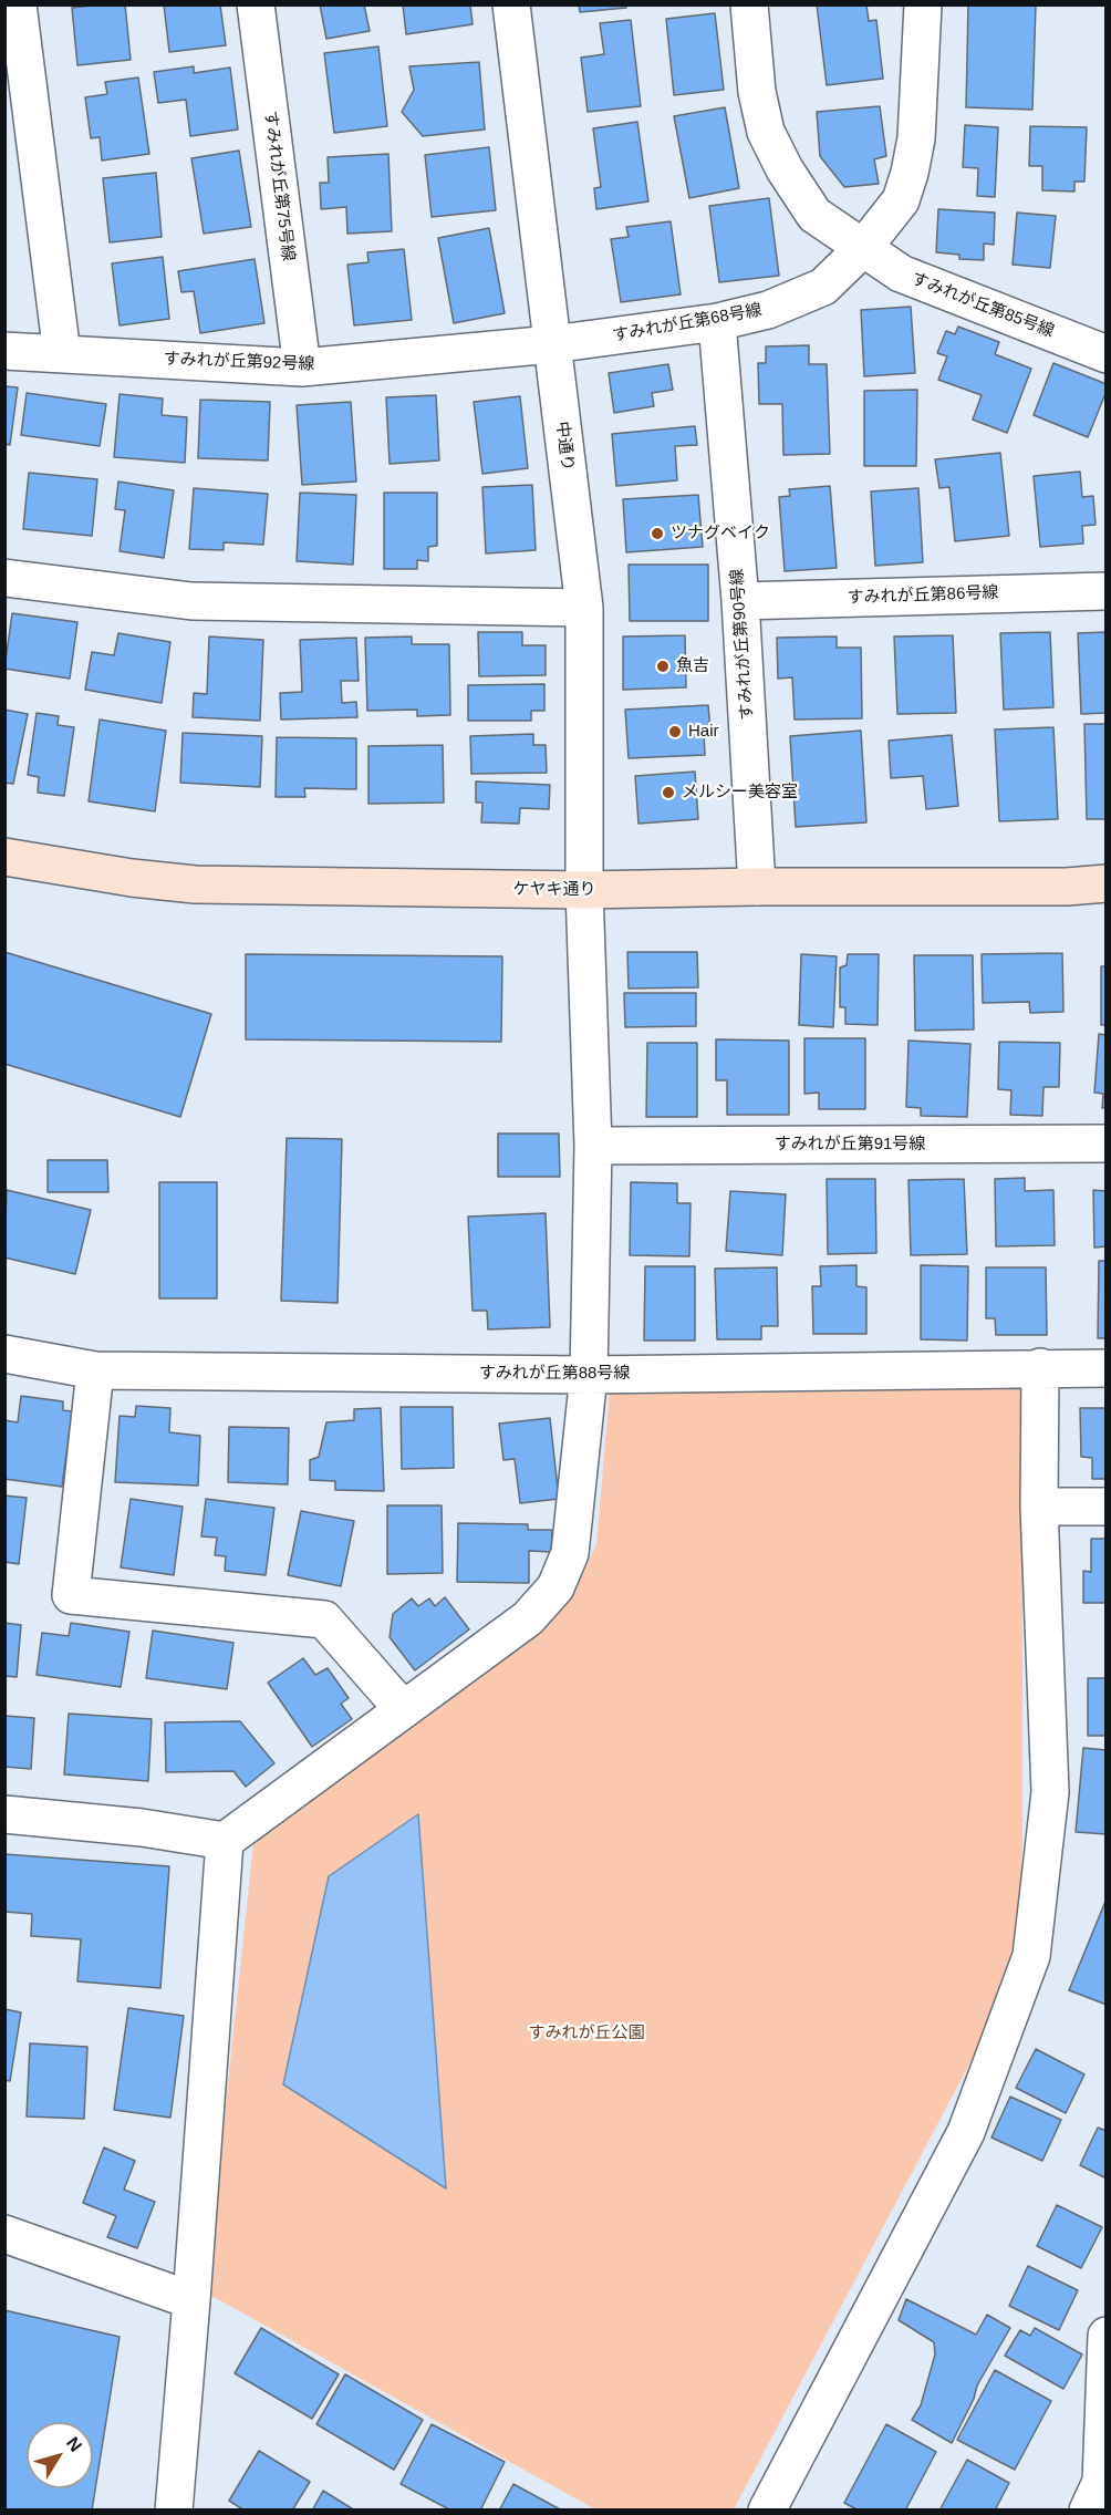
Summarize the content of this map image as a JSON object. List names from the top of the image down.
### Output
{
  "streets": {
    "street": [
      "すみれが丘第75号線",
      "すみれが丘第85号線",
      "すみれが丘第68号線",
      "すみれが丘第92号線",
      "中通り",
      "すみれが丘第86号線",
      "すみれが丘第90号線",
      "ケヤキ通り",
      "すみれが丘第91号線",
      "すみれが丘第88号線"
    ]
  },
  "crossings": [
    ["すみれが丘第75号線", "すみれが丘第92号線"],
    ["すみれが丘第85号線", "すみれが丘第68号線"],
    ["すみれが丘第68号線", "すみれが丘第92号線"],
    ["すみれが丘第68号線", "中通り"],
    ["すみれが丘第68号線", "すみれが丘第90号線"],
    ["すみれが丘第92号線", "中通り"],
    ["中通り", "ケヤキ通り"],
    ["中通り", "すみれが丘第91号線"],
    ["中通り", "すみれが丘第88号線"],
    ["すみれが丘第86号線", "すみれが丘第90号線"],
    ["すみれが丘第90号線", "ケヤキ通り"]
  ],
  "parks": ["すみれが丘公園"],
  "places": [
    "ツナグベイク",
    "魚吉",
    "Hair",
    "メルシー美容室"
  ],
  "north": "top right"
}
